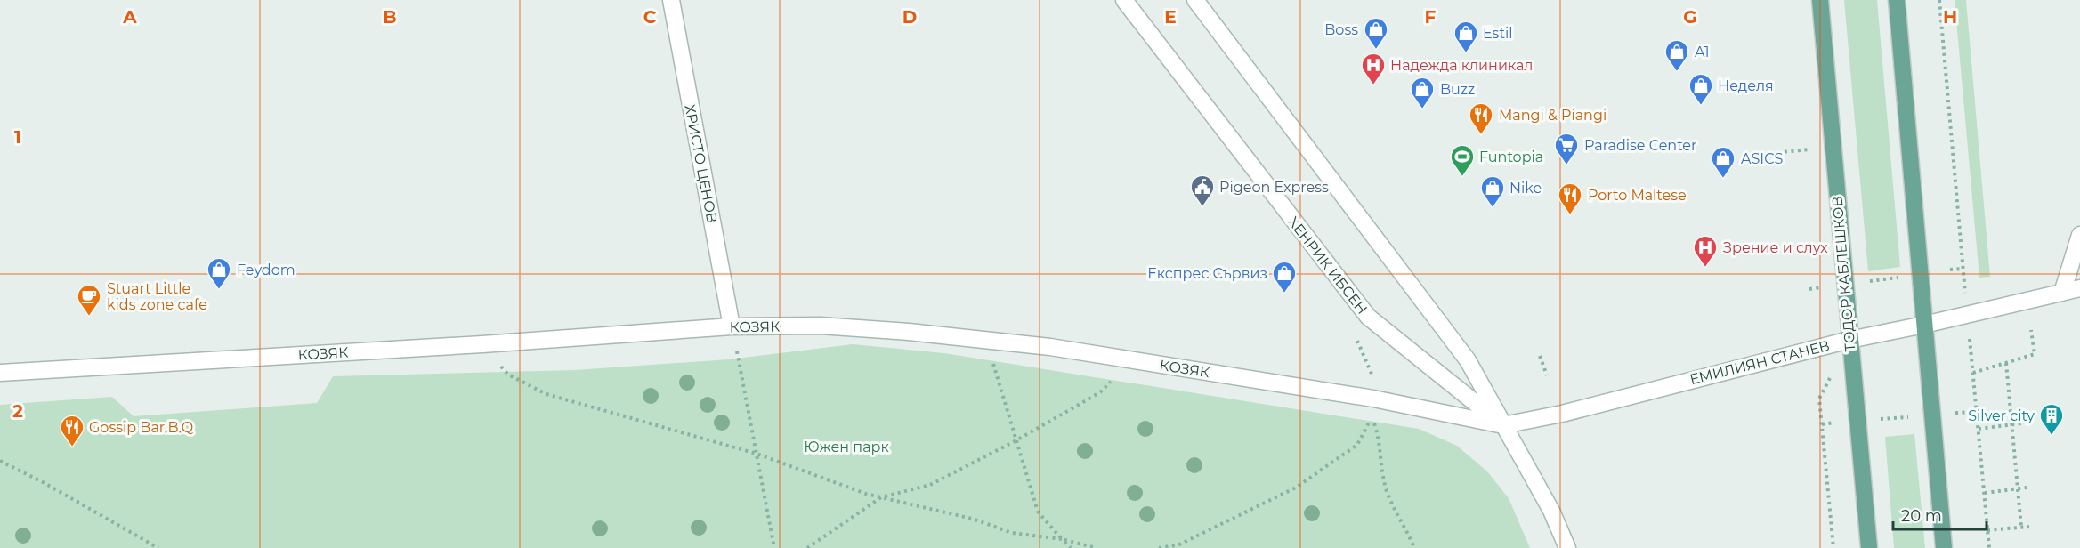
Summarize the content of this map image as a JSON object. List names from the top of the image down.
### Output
{
  "streets": {
    "main road": ["ТОДОР КАБЛЕШКОВ"],
    "street": [
      "ХРИСТО ЦЕНОВ",
      "ХЕНРИК ИБСЕН",
      "КОЗЯК",
      "ЕМИЛИЯН СТАНЕВ"
    ]
  },
  "crossings": [
    ["ХРИСТО ЦЕНОВ", "КОЗЯК"],
    ["ХЕНРИК ИБСЕН", "КОЗЯК"],
    ["ХЕНРИК ИБСЕН", "ЕМИЛИЯН СТАНЕВ"],
    ["ТОДОР КАБЛЕШКОВ", "ЕМИЛИЯН СТАНЕВ"],
    ["КОЗЯК", "ЕМИЛИЯН СТАНЕВ"]
  ],
  "parks": ["Южен парк"],
  "places": {
    "shop": [
      "Boss",
      "Estil",
      "A1",
      "Неделя",
      "Buzz",
      "ASICS",
      "Nike",
      "Feydom",
      "Експрес Сървиз"
    ],
    "hospital": ["Надежда клиникал", "Зрение и слух"],
    "restaurant": ["Mangi & Piangi", "Porto Maltese", "Gossip Bar.B.Q"],
    "supermarket": ["Paradise Center"],
    "sports": ["Funtopia"],
    "public building": ["Pigeon Express"],
    "cafe": ["Stuart Little kids zone cafe"],
    "building": ["Silver city"]
  },
  "scale_bar": "20 m",
  "grid": {
    "columns": [
      "A",
      "B",
      "C",
      "D",
      "E",
      "F",
      "G",
      "H"
    ],
    "rows": ["1", "2"]
  }
}
